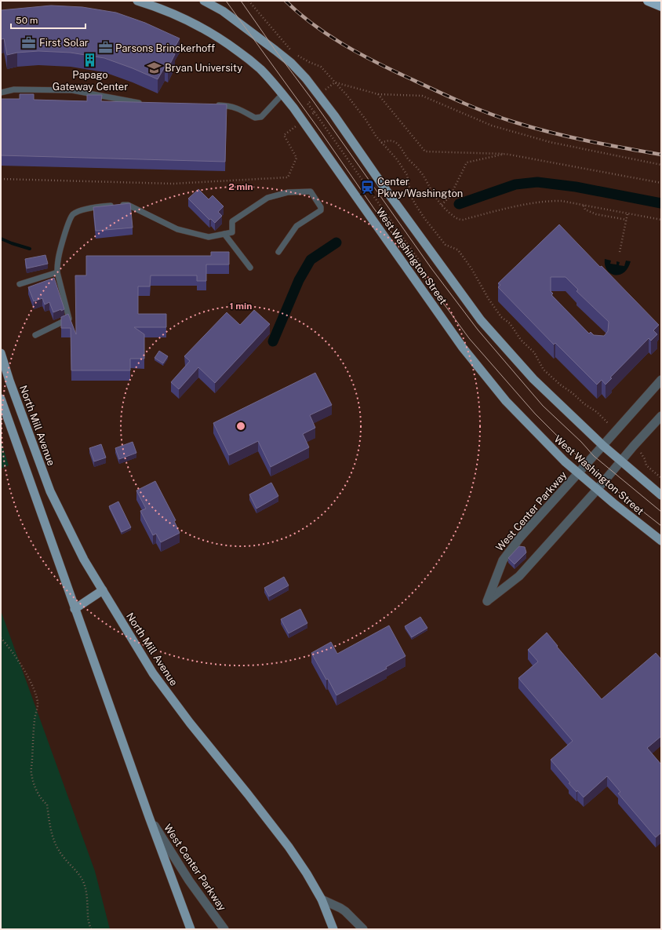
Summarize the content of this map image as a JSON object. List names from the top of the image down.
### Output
{
  "streets": {
    "main road": ["West Washington Street", "North Mill Avenue"],
    "street": ["West Center Parkway"]
  },
  "crossings": [
    ["West Washington Street", "West Center Parkway"]
  ],
  "places": {
    "office": ["First Solar", "Parsons Brinckerhoff"],
    "building": ["Papago Gateway Center"],
    "school or university": ["Bryan University"],
    "station": ["Center Pkwy/Washington"]
  },
  "scale_bar": "50 m",
  "rings": ["2 min", "1 min"]
}
